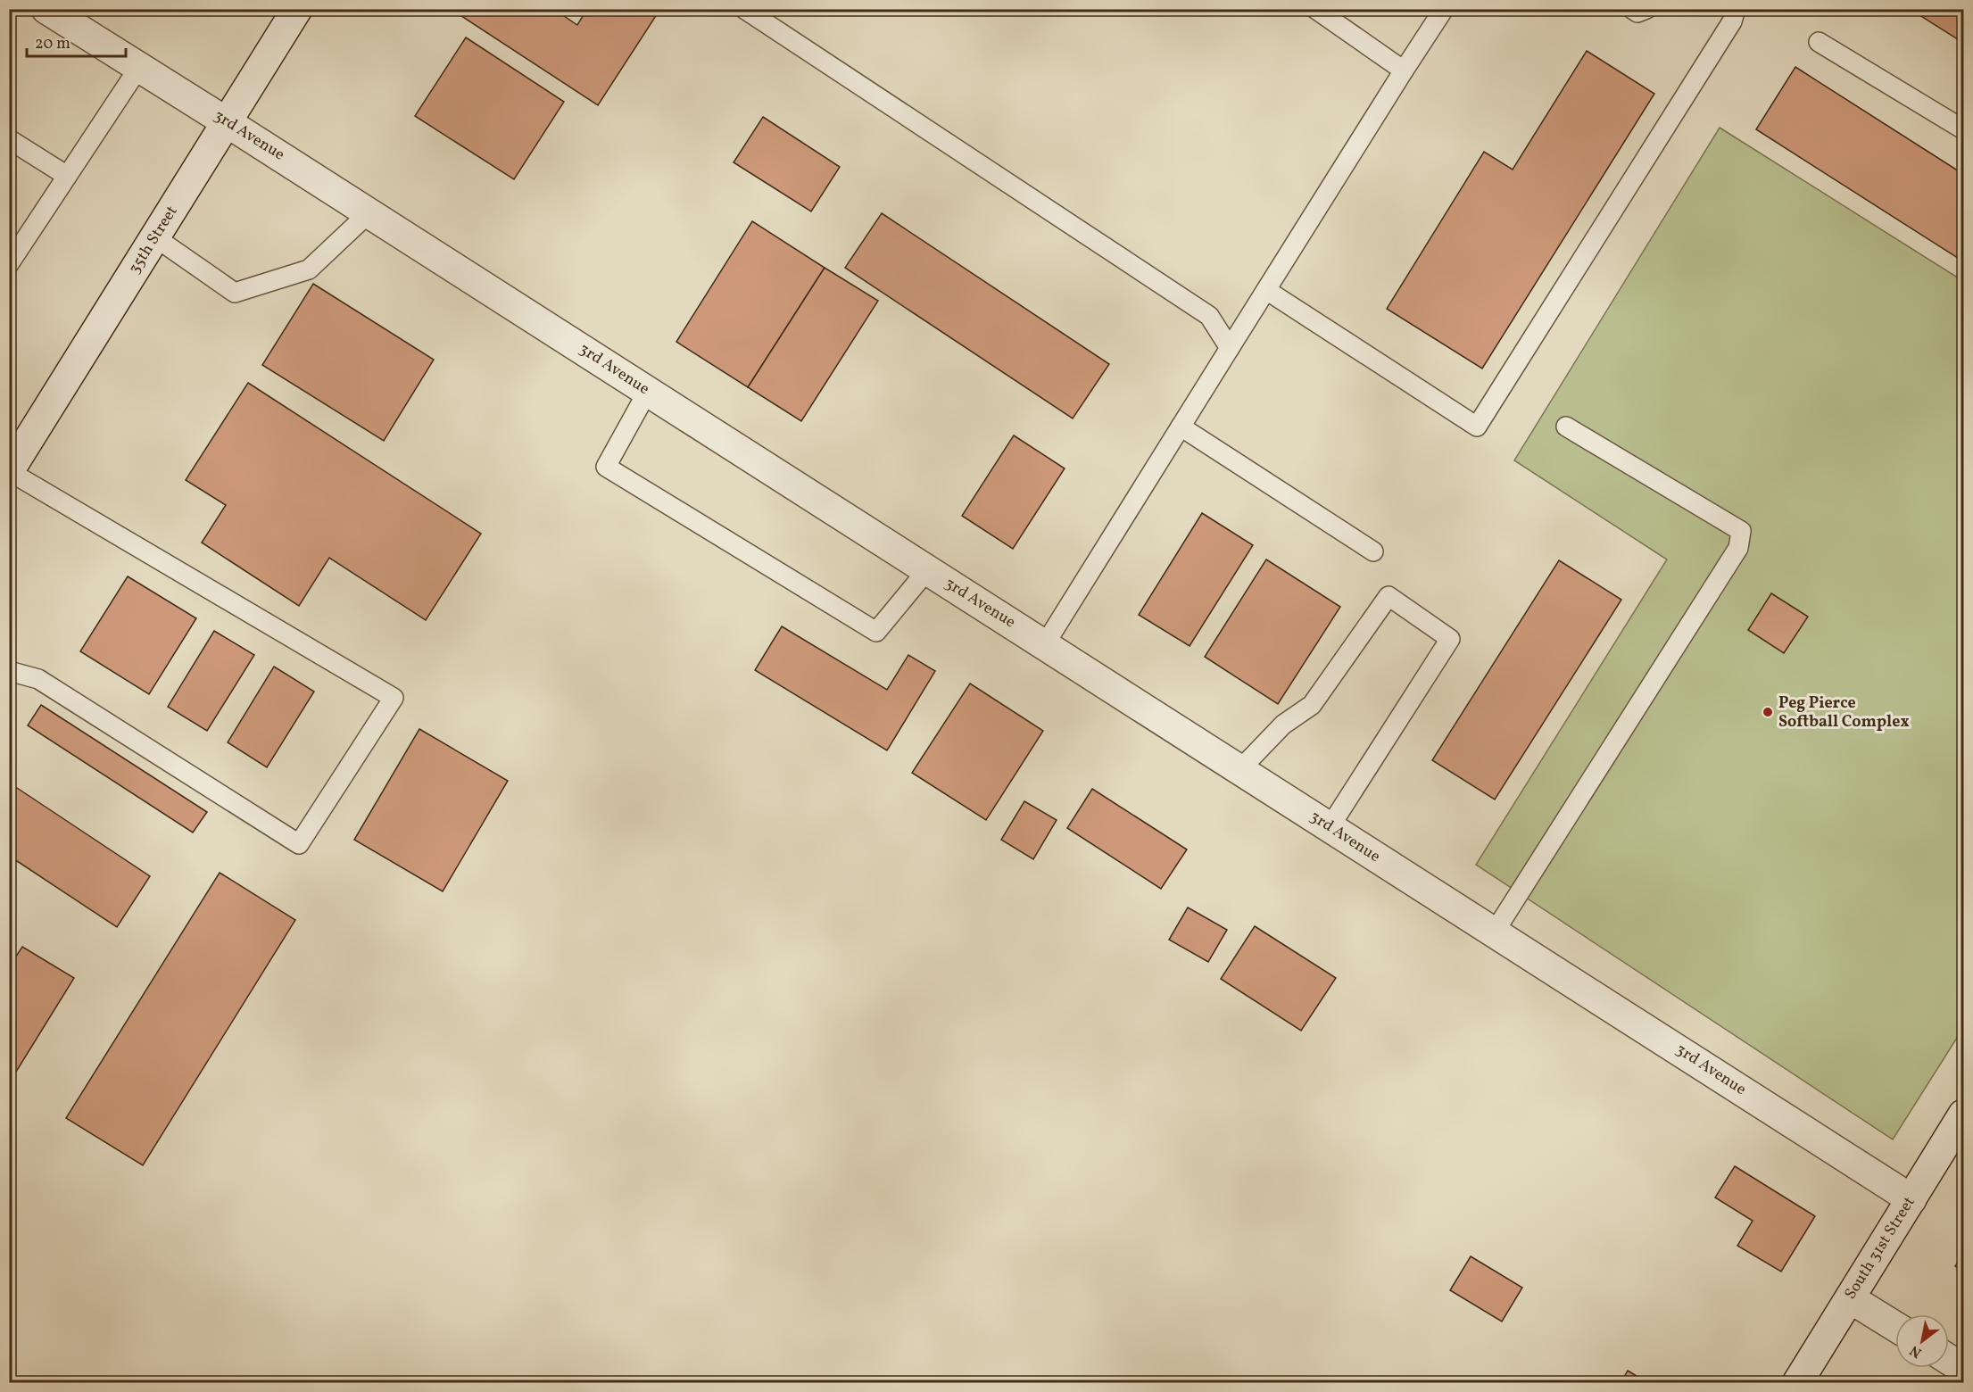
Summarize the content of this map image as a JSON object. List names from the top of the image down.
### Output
{
  "streets": {
    "street": ["3rd Avenue", "35th Street", "South 31st Street"]
  },
  "crossings": [
    ["3rd Avenue", "35th Street"],
    ["3rd Avenue", "South 31st Street"]
  ],
  "places": ["Peg Pierce Softball Complex"],
  "scale_bar": "20 m",
  "north": "bottom left"
}
